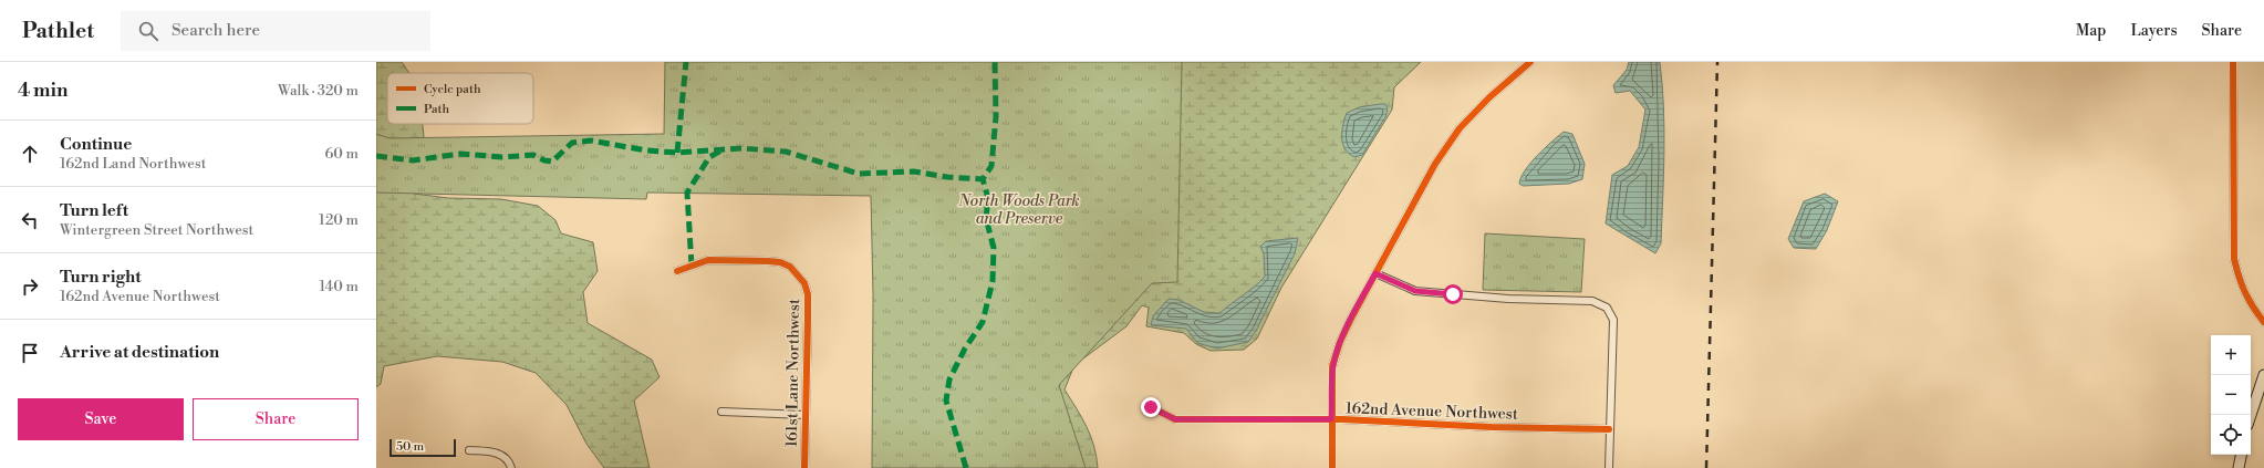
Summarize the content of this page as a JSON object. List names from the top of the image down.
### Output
{
  "streets": {
    "street": ["161st Lane Northwest", "162nd Avenue Northwest"]
  },
  "parks": ["North Woods Park and Preserve"],
  "legend": ["Cycle path", "Path"],
  "scale_bar": "50 m",
  "page": {
    "header": "Pathlet",
    "search": "Search here",
    "nav": ["Map", "Layers", "Share"],
    "heading": ["4 min", "Walk · 320 m"],
    "list": [
      ["Continue", "162nd Land Northwest", "60 m"],
      ["Turn left", "Wintergreen Street Northwest", "120 m"],
      ["Turn right", "162nd Avenue Northwest", "140 m"],
      "Arrive at destination"
    ],
    "map_buttons": ["+", "−"],
    "buttons": ["Save", "Share"],
    "scale": "50 m"
  }
}
